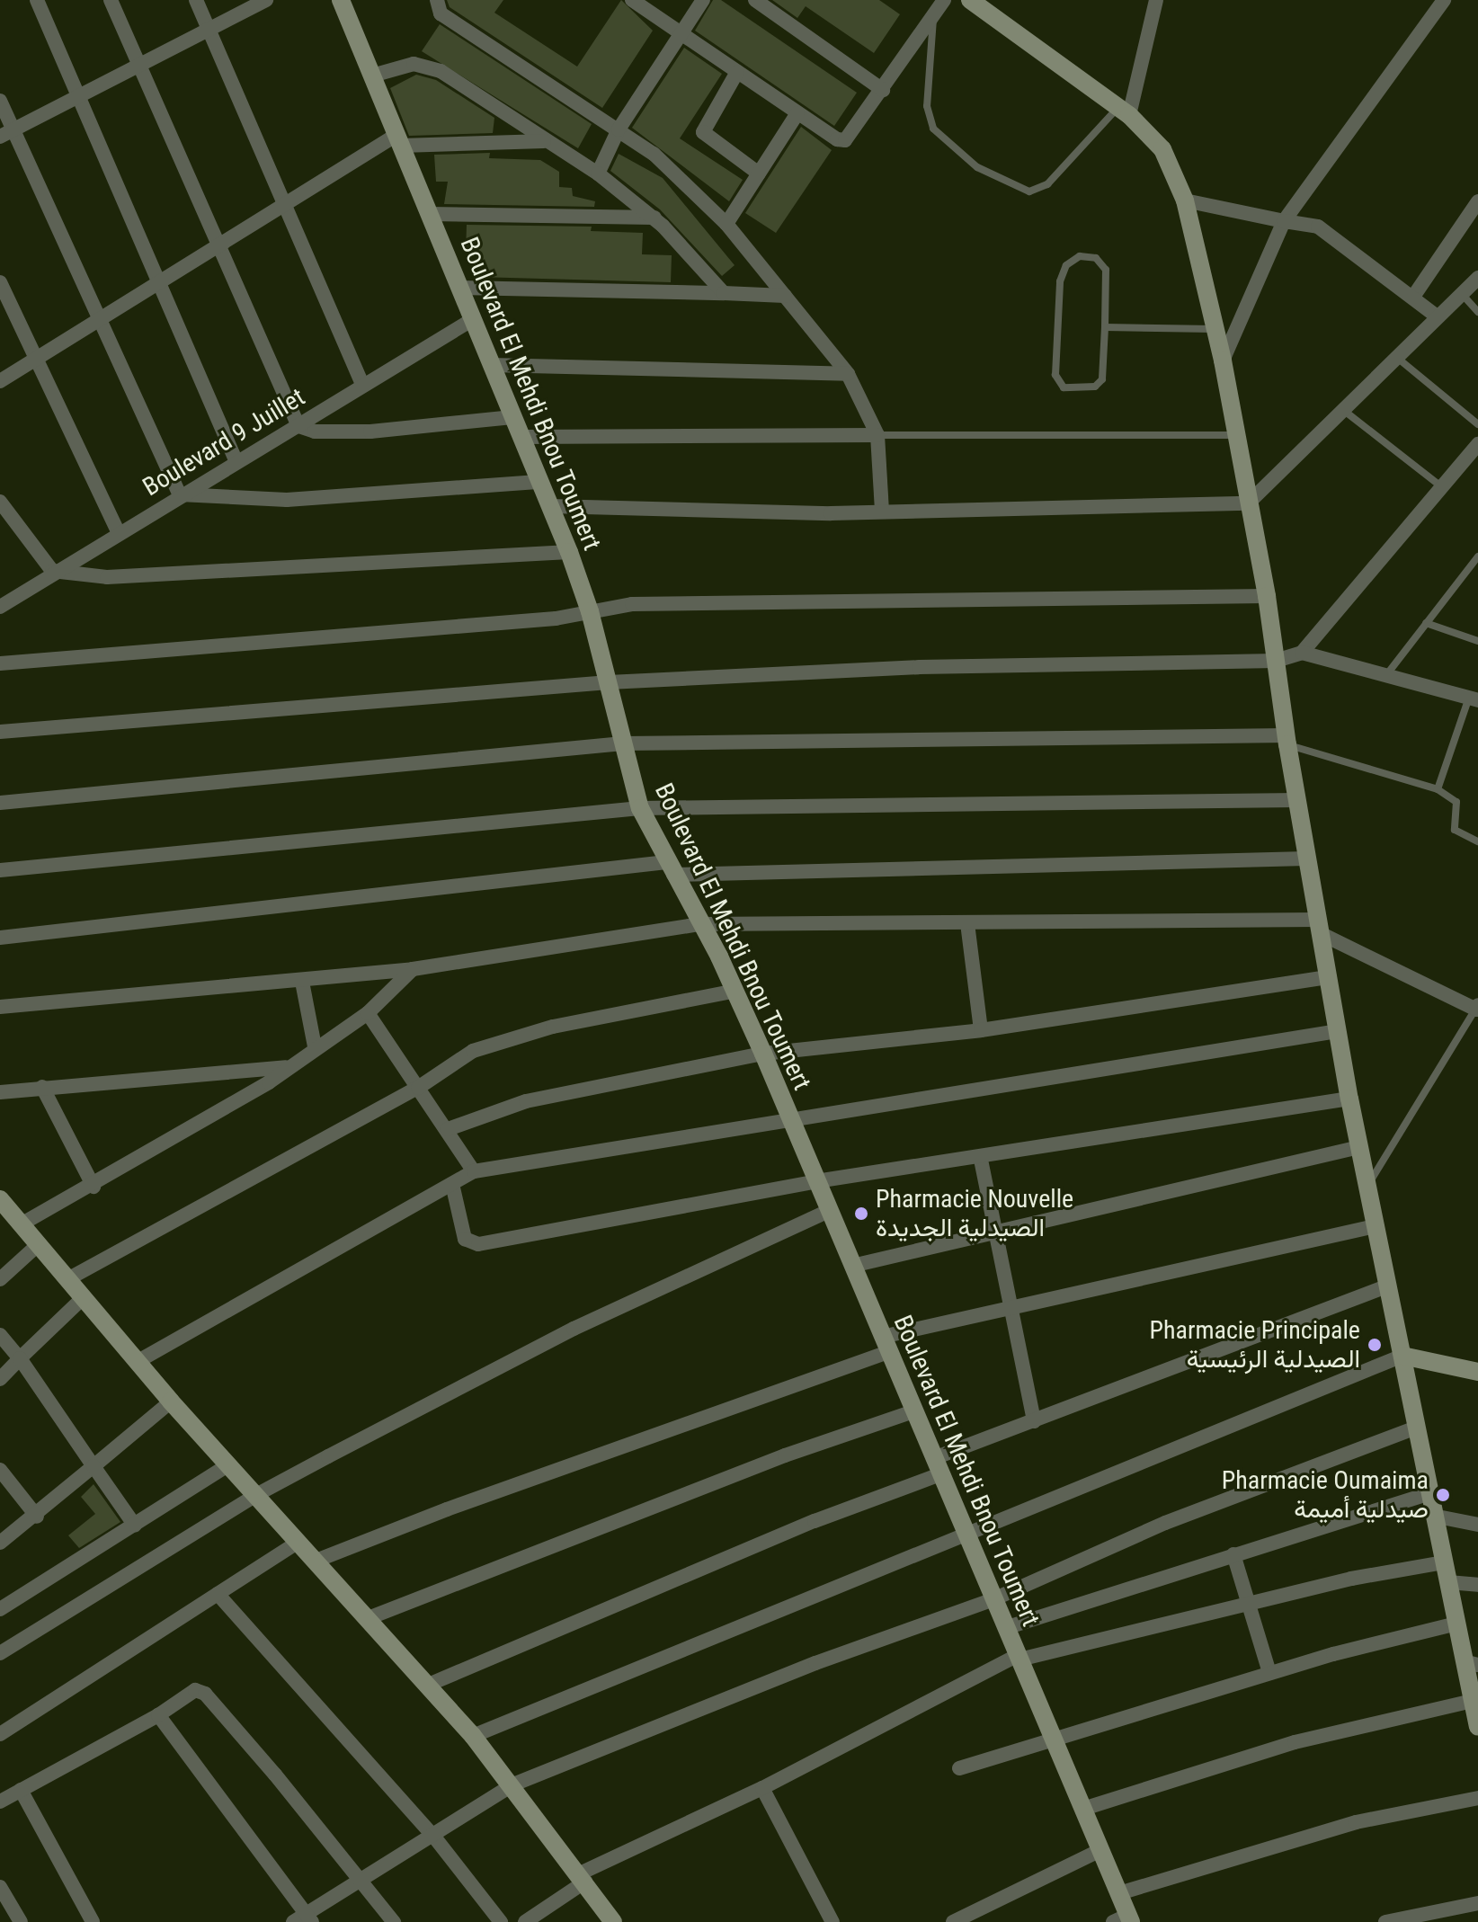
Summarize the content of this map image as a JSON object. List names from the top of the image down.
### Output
{
  "streets": {
    "street": ["Boulevard El Mehdi Bnou Toumert", "Boulevard 9 Juillet"]
  },
  "crossings": [
    ["Boulevard El Mehdi Bnou Toumert", "Boulevard 9 Juillet"]
  ],
  "places": ["Pharmacie Nouvelle الصيدلية الجديدة", "Pharmacie Principale الصيدلية الرئيسية", "Pharmacie Oumaima صيدلية أميمة"]
}
